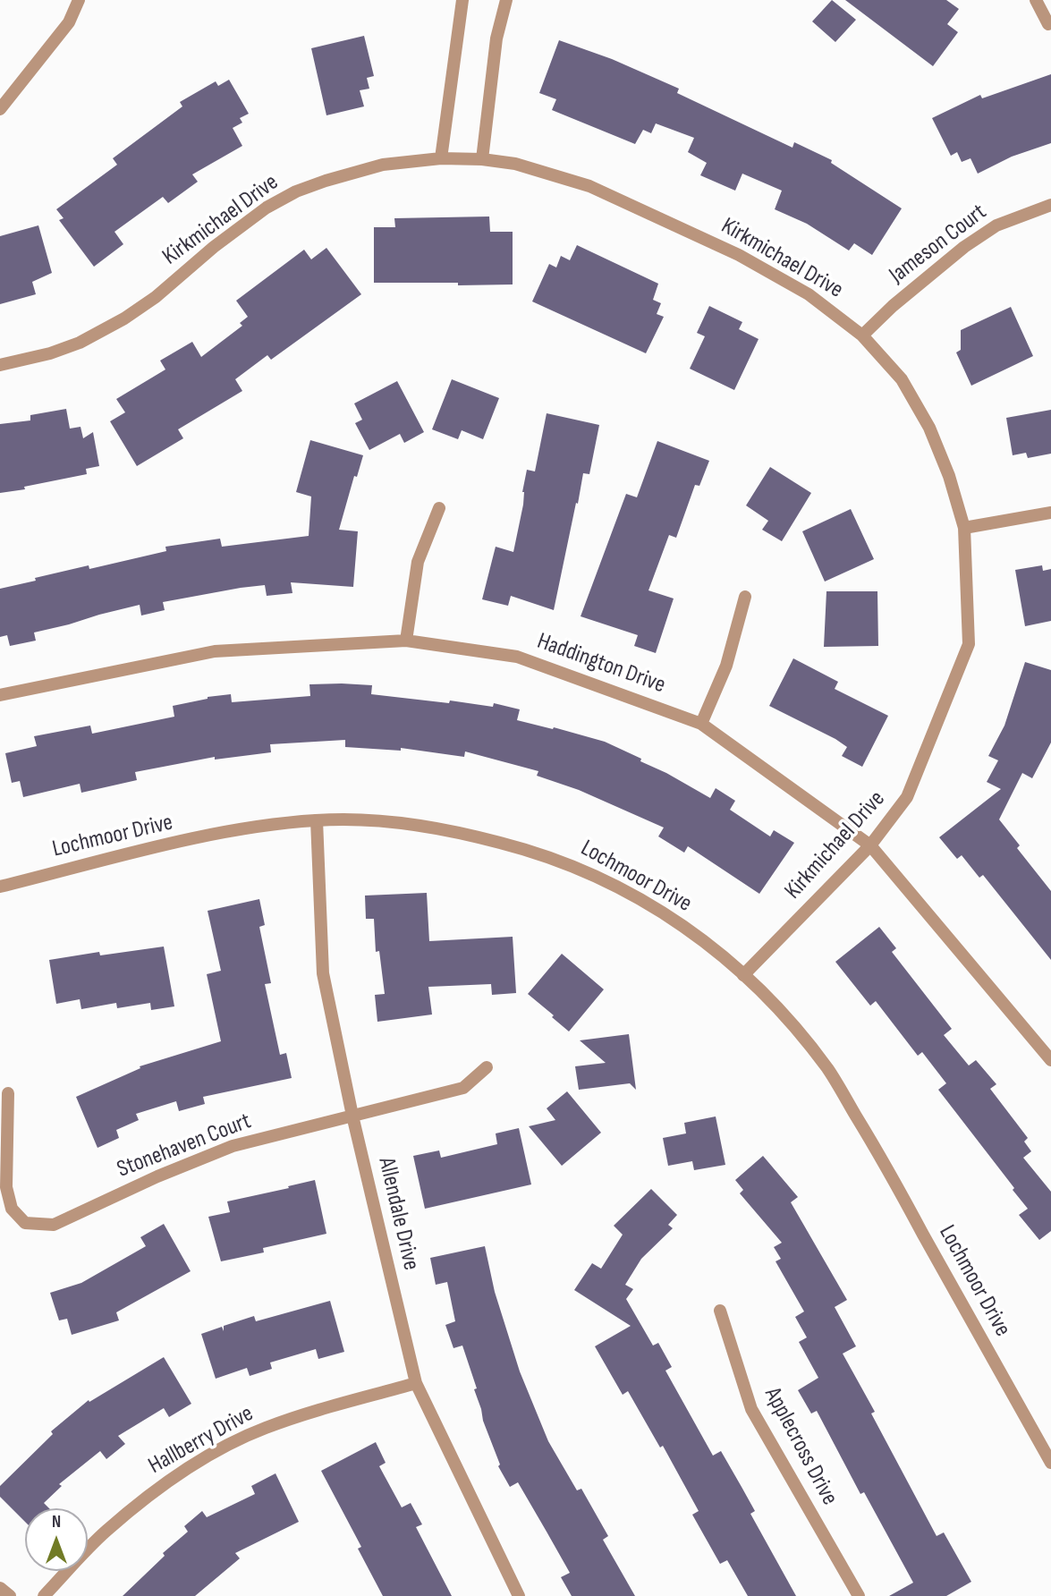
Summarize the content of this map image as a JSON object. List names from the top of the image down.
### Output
{
  "streets": {
    "street": [
      "Kirkmichael Drive",
      "Jameson Court",
      "Haddington Drive",
      "Lochmoor Drive",
      "Stonehaven Court",
      "Allendale Drive",
      "Hallberry Drive",
      "Applecross Drive"
    ]
  },
  "crossings": [
    ["Kirkmichael Drive", "Jameson Court"],
    ["Kirkmichael Drive", "Haddington Drive"],
    ["Kirkmichael Drive", "Lochmoor Drive"],
    ["Lochmoor Drive", "Allendale Drive"],
    ["Stonehaven Court", "Allendale Drive"],
    ["Allendale Drive", "Hallberry Drive"]
  ],
  "north": "top"
}
